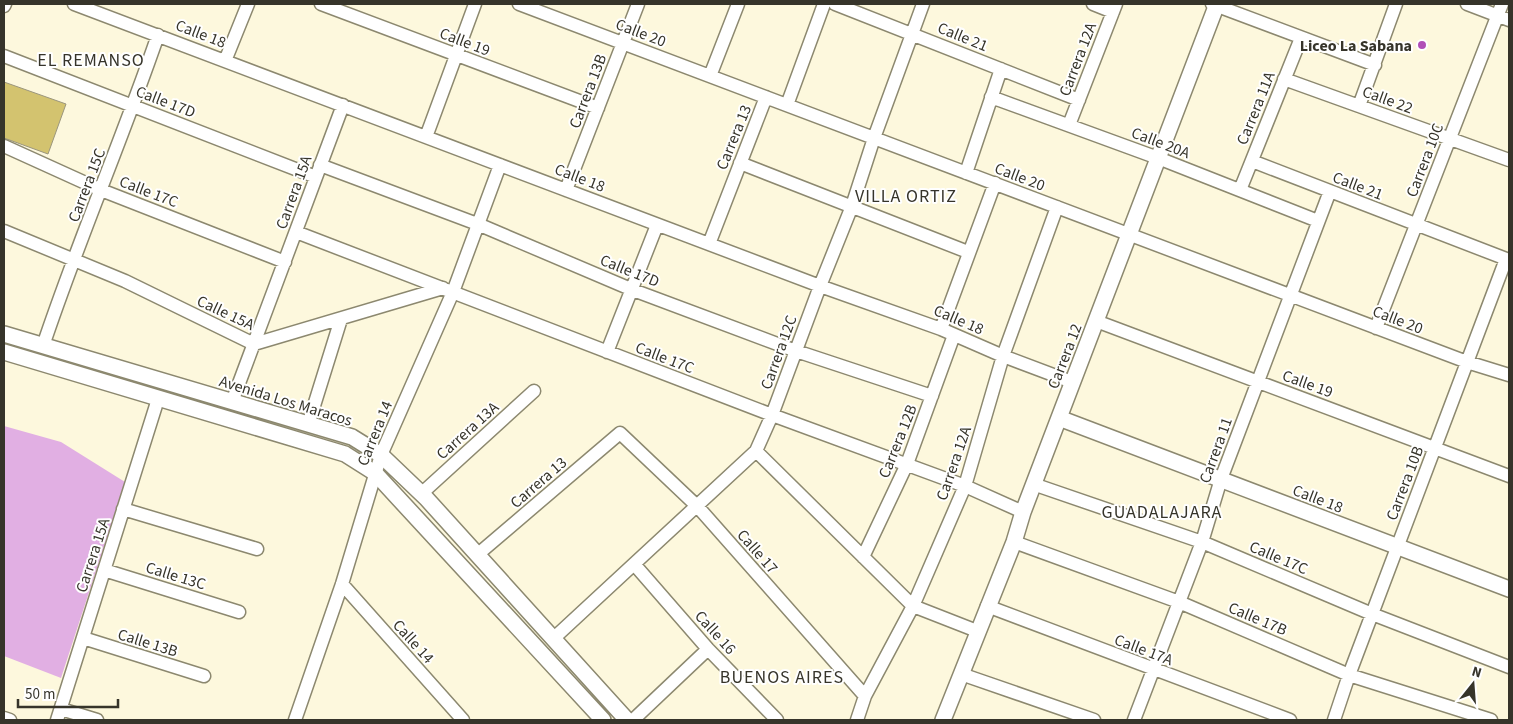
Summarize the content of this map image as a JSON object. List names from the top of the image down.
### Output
{
  "streets": {
    "street": [
      "Calle 20",
      "Calle 18",
      "Calle 21",
      "Calle 19",
      "Carrera 12A",
      "Carrera 13B",
      "Calle 22",
      "Calle 17D",
      "Carrera 11A",
      "Carrera 13",
      "Calle 20A",
      "Carrera 10C",
      "Carrera 15C",
      "Calle 17C",
      "Carrera 15A",
      "Calle 15A",
      "Carrera 12C",
      "Carrera 12",
      "Avenida Los Maracos",
      "Carrera 13A",
      "Carrera 14",
      "Carrera 12B",
      "Carrera 11",
      "Carrera 10B",
      "Calle 17",
      "Calle 13C",
      "Calle 17B",
      "Calle 16",
      "Calle 14",
      "Calle 13B",
      "Calle 17A"
    ]
  },
  "crossings": [
    ["Calle 20", "Carrera 12A"],
    ["Calle 20", "Carrera 13B"],
    ["Calle 20", "Carrera 13"],
    ["Calle 20", "Carrera 10C"],
    ["Calle 20", "Carrera 12C"],
    ["Calle 20", "Carrera 12"],
    ["Calle 20", "Carrera 11"],
    ["Calle 20", "Carrera 10B"],
    ["Calle 18", "Carrera 12A"],
    ["Calle 18", "Carrera 13B"],
    ["Calle 18", "Carrera 13"],
    ["Calle 18", "Carrera 15C"],
    ["Calle 18", "Carrera 15A"],
    ["Calle 18", "Carrera 12C"],
    ["Calle 18", "Carrera 12"],
    ["Calle 18", "Carrera 14"],
    ["Calle 18", "Carrera 12B"],
    ["Calle 18", "Carrera 11"],
    ["Calle 18", "Carrera 10B"],
    ["Calle 21", "Carrera 12A"],
    ["Calle 21", "Carrera 11A"],
    ["Calle 21", "Carrera 10C"],
    ["Calle 21", "Carrera 12C"],
    ["Calle 21", "Carrera 11"],
    ["Calle 21", "Carrera 10B"],
    ["Calle 19", "Carrera 13B"],
    ["Calle 19", "Carrera 12"],
    ["Calle 19", "Carrera 11"],
    ["Calle 19", "Carrera 10B"],
    ["Carrera 12A", "Calle 20A"],
    ["Carrera 12A", "Calle 17C"],
    ["Carrera 12A", "Calle 17"],
    ["Calle 22", "Carrera 11A"],
    ["Calle 22", "Carrera 10C"],
    ["Calle 17D", "Carrera 15C"],
    ["Calle 17D", "Carrera 15A"],
    ["Calle 17D", "Carrera 12C"],
    ["Calle 17D", "Carrera 14"],
    ["Calle 17D", "Carrera 12B"],
    ["Carrera 11A", "Calle 20A"],
    ["Carrera 13", "Avenida Los Maracos"],
    ["Carrera 13", "Calle 17"],
    ["Calle 20A", "Carrera 12"],
    ["Calle 20A", "Carrera 11"],
    ["Carrera 15C", "Calle 17C"],
    ["Carrera 15C", "Calle 15A"],
    ["Carrera 15C", "Avenida Los Maracos"],
    ["Calle 17C", "Carrera 15A"],
    ["Calle 17C", "Calle 15A"],
    ["Calle 17C", "Carrera 12C"],
    ["Calle 17C", "Carrera 12"],
    ["Calle 17C", "Carrera 14"],
    ["Calle 17C", "Carrera 12B"],
    ["Calle 17C", "Carrera 11"],
    ["Calle 17C", "Carrera 10B"],
    ["Carrera 15A", "Calle 15A"],
    ["Carrera 15A", "Avenida Los Maracos"],
    ["Carrera 15A", "Calle 13C"],
    ["Carrera 15A", "Calle 13B"],
    ["Calle 15A", "Carrera 14"],
    ["Carrera 12C", "Avenida Los Maracos"],
    ["Carrera 12C", "Calle 17"],
    ["Carrera 12C", "Calle 16"],
    ["Carrera 12", "Calle 17B"],
    ["Carrera 12", "Calle 17A"],
    ["Avenida Los Maracos", "Carrera 13A"],
    ["Avenida Los Maracos", "Carrera 14"],
    ["Carrera 14", "Calle 14"],
    ["Carrera 11", "Calle 17B"],
    ["Carrera 11", "Calle 17A"],
    ["Carrera 10B", "Calle 17B"]
  ],
  "districts": [
    "EL REMANSO",
    "VILLA ORTIZ",
    "GUADALAJARA",
    "BUENOS AIRES"
  ],
  "places": ["Liceo La Sabana"],
  "scale_bar": "50 m",
  "north": "top"
}
